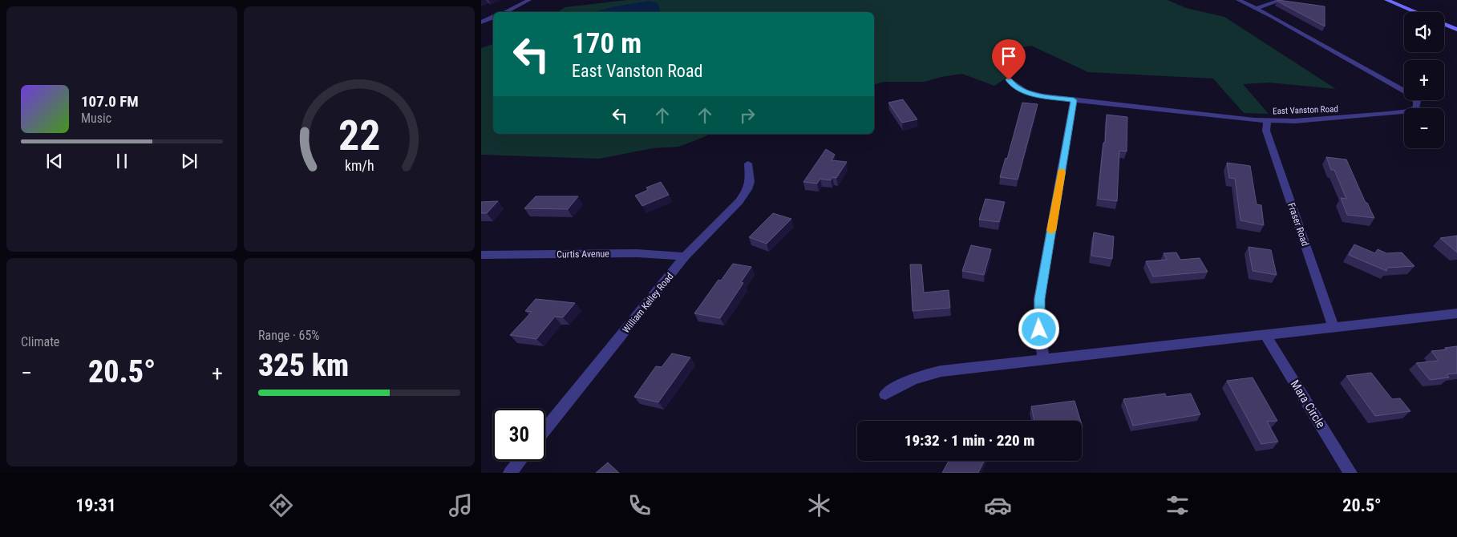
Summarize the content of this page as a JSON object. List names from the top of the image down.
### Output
{
  "streets": {
    "street": [
      "East Vanston Road",
      "Fraser Road",
      "Curtis Avenue",
      "William Kelley Road",
      "Mara Circle"
    ]
  },
  "crossings": [
    ["East Vanston Road", "Fraser Road"],
    ["Curtis Avenue", "William Kelley Road"]
  ],
  "page": {
    "map_buttons": ["+", "−"],
    "turn": ["170 m", "East Vanston Road"],
    "song": ["107.0 FM", "Music"],
    "tile": [
      "Climate",
      ["Range · 65%", "325 km"]
    ],
    "heat": ["−", "20.5°", "+"],
    "limit": "30",
    "trip": "19:32 · 1 min · 220 m",
    "tabs": ["19:31", "20.5°"],
    "gauge": ["22", "km/h"]
  }
}
